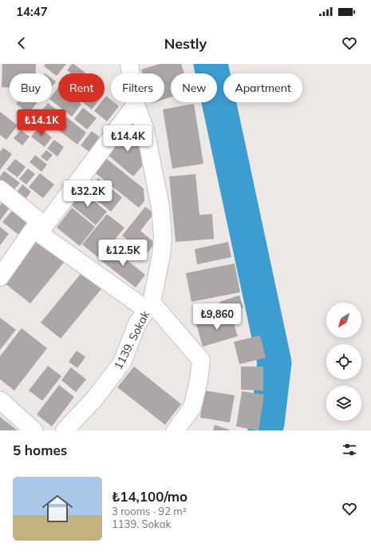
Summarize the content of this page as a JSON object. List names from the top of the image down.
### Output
{
  "streets": {
    "street": ["1139. Sokak"]
  },
  "north": "bottom left",
  "page": {
    "status": "14:47",
    "header": "Nestly",
    "chip": [
      "Buy",
      "Rent",
      "Filters",
      "New",
      "Apartment"
    ],
    "price": [
      "₺14.1K",
      "₺14.4K",
      "₺32.2K",
      "₺12.5K",
      "₺9,860"
    ],
    "heading": "5 homes",
    "list": [
      {
        "name": "₺14,100/mo",
        "note": "3 rooms · 92 m² · 1139. Sokak"
      }
    ]
  }
}
